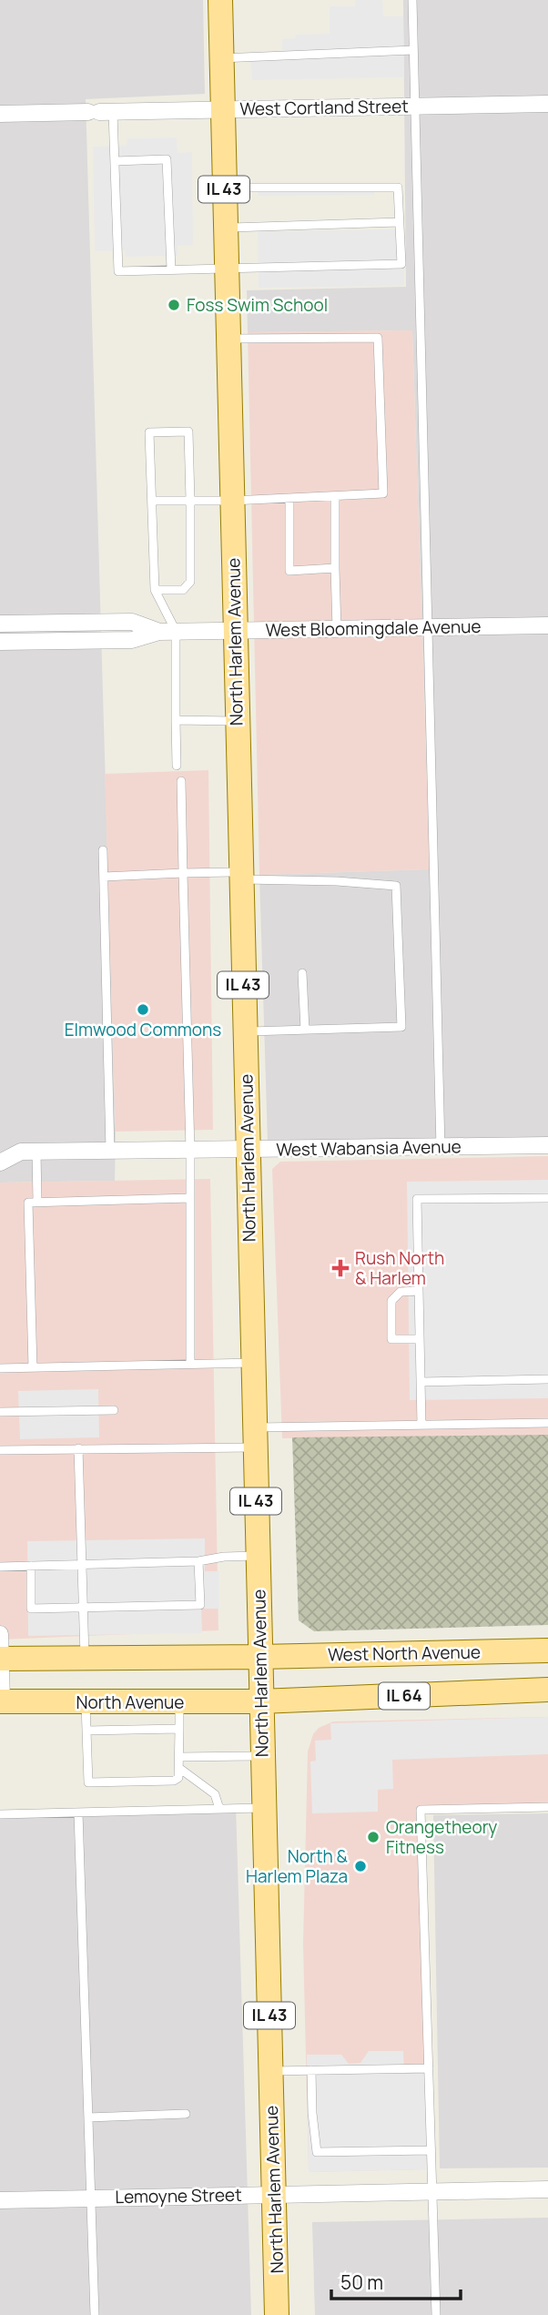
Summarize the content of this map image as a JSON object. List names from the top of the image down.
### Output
{
  "streets": {
    "main road": [
      "IL 43",
      "North Harlem Avenue",
      "West North Avenue",
      "IL 64",
      "North Avenue"
    ],
    "street": [
      "West Cortland Street",
      "West Bloomingdale Avenue",
      "West Wabansia Avenue",
      "Lemoyne Street"
    ]
  },
  "crossings": [
    ["West Cortland Street", "North Harlem Avenue"],
    ["West Bloomingdale Avenue", "North Harlem Avenue"],
    ["North Harlem Avenue", "West Wabansia Avenue"],
    ["North Harlem Avenue", "West North Avenue"],
    ["North Harlem Avenue", "IL 64"],
    ["North Harlem Avenue", "North Avenue"],
    ["North Harlem Avenue", "Lemoyne Street"],
    ["IL 64", "North Avenue"]
  ],
  "places": {
    "other": [
      "Foss Swim School",
      "Elmwood Commons",
      "Orangetheory Fitness",
      "North & Harlem Plaza"
    ],
    "health": ["Rush North & Harlem"]
  },
  "scale_bar": "50 m"
}
